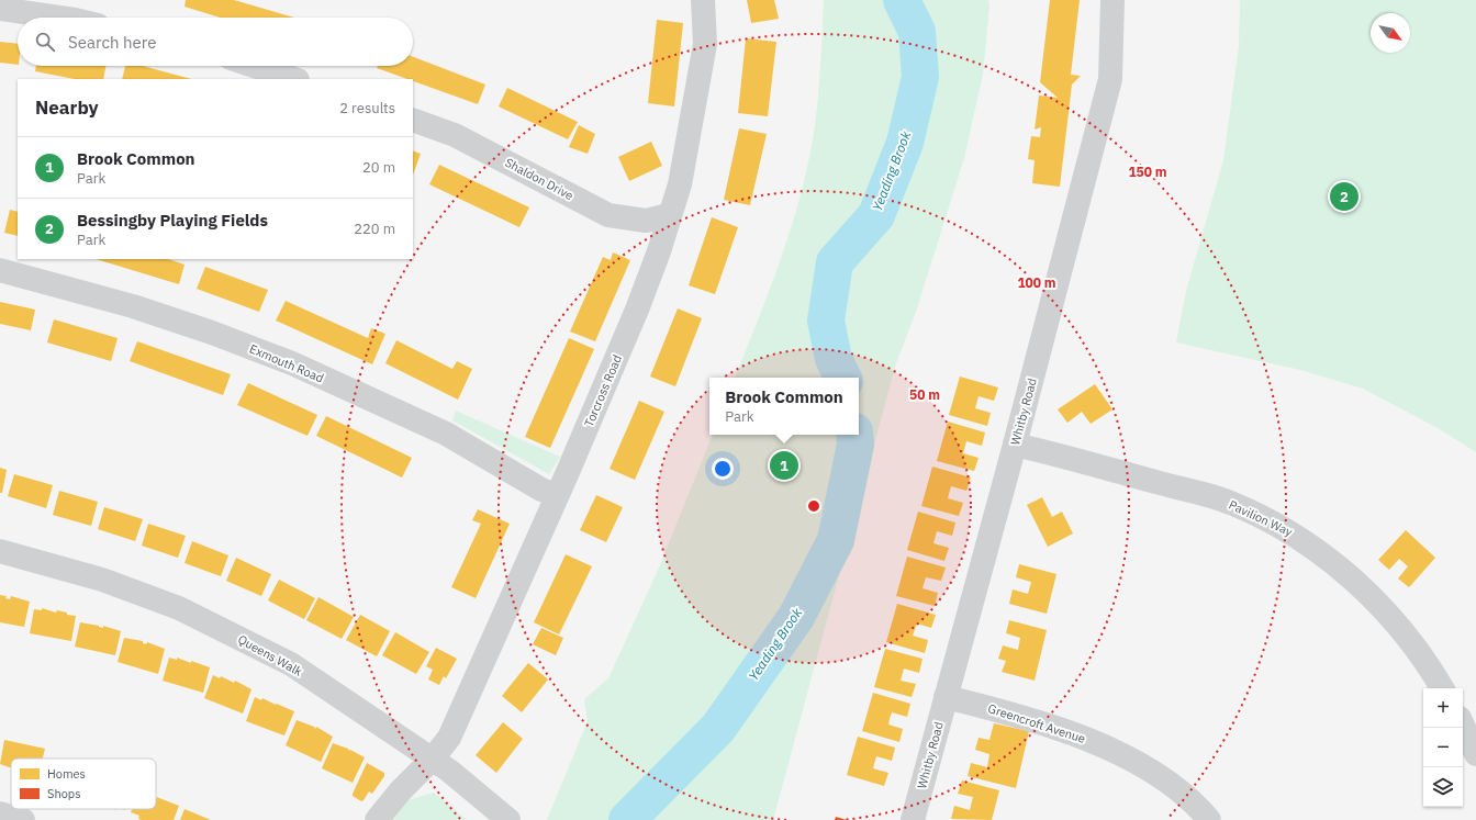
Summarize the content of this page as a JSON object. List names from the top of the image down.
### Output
{
  "streets": {
    "street": [
      "Shaldon Drive",
      "Exmouth Road",
      "Torcross Road",
      "Whitby Road",
      "Pavilion Way",
      "Queens Walk",
      "Greencroft Avenue"
    ]
  },
  "crossings": [
    ["Shaldon Drive", "Torcross Road"],
    ["Exmouth Road", "Torcross Road"],
    ["Torcross Road", "Queens Walk"],
    ["Whitby Road", "Pavilion Way"],
    ["Whitby Road", "Greencroft Avenue"]
  ],
  "water": ["Yeading Brook"],
  "legend": ["Homes", "Shops"],
  "north": "bottom right",
  "page": {
    "search": "Search here",
    "heading": ["Nearby", "2 results"],
    "list": [
      {
        "mark": "1",
        "name": "Brook Common",
        "note": "Park",
        "value": "20 m"
      },
      {
        "mark": "2",
        "name": "Bessingby Playing Fields",
        "note": "Park",
        "value": "220 m"
      }
    ],
    "pins": ["2", "1"],
    "popup": ["Brook Common", "Park"],
    "map_buttons": ["+", "−"]
  },
  "rings": ["150 m", "100 m", "50 m"]
}
